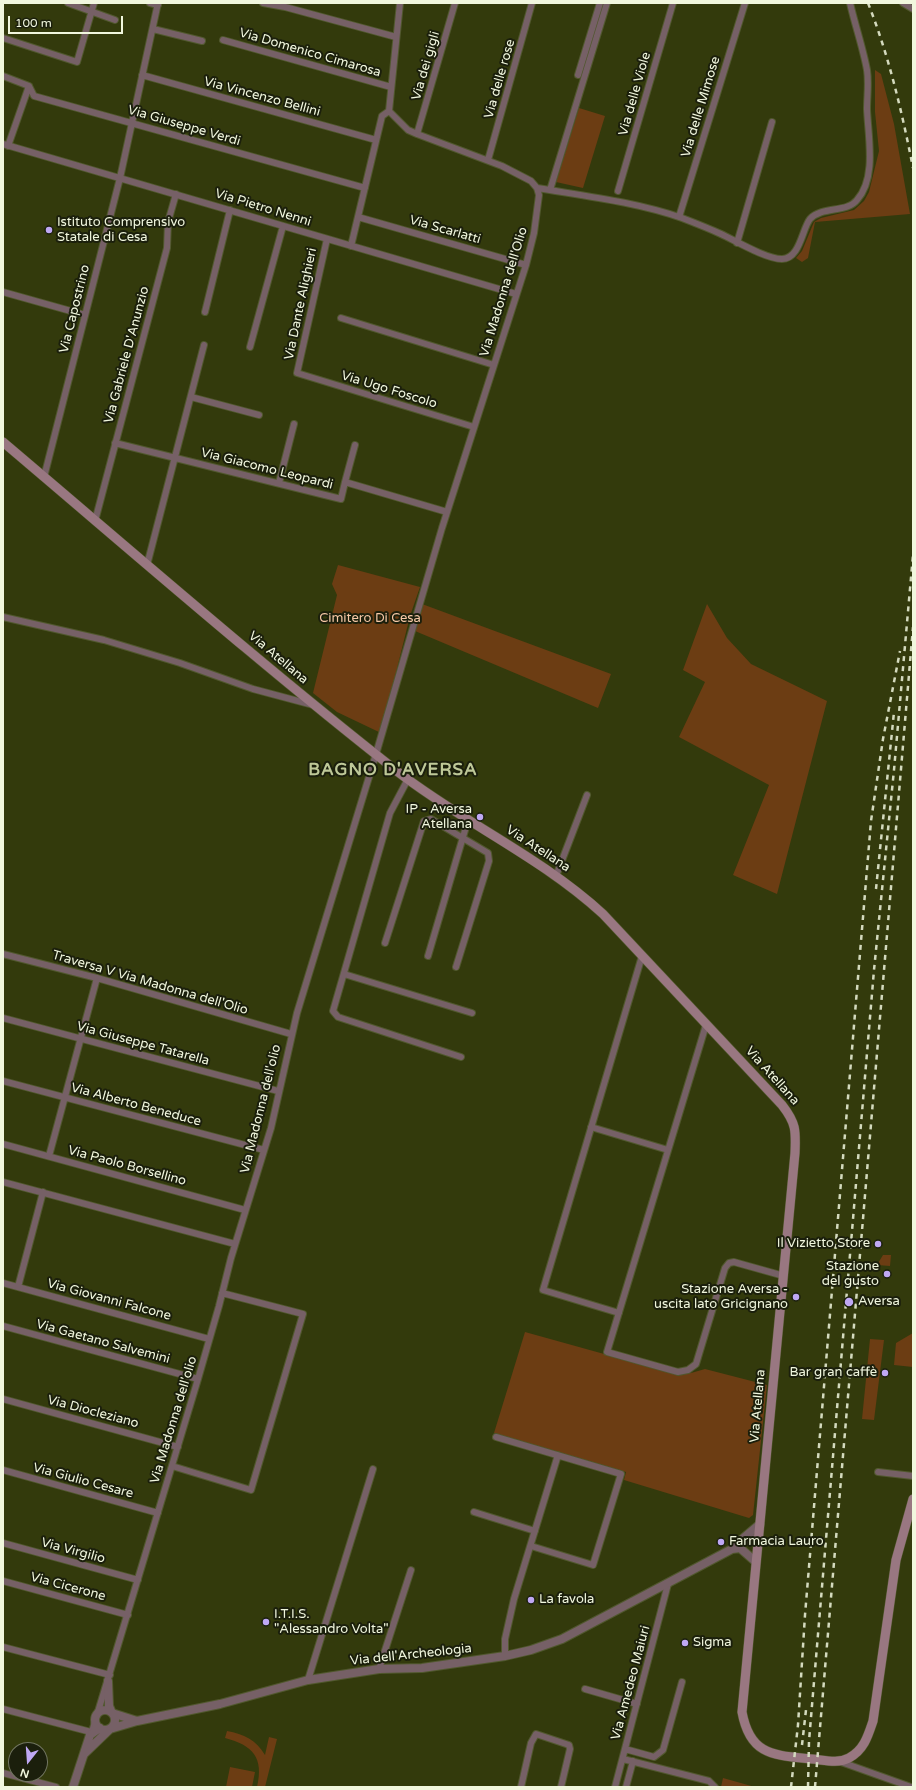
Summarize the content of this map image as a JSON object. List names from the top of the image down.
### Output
{
  "streets": {
    "main road": ["Via Atellana"],
    "street": [
      "Via Domenico Cimarosa",
      "Via dei gigli",
      "Via delle rose",
      "Via delle Viole",
      "Via Vincenzo Bellini",
      "Via delle Mimose",
      "Via Giuseppe Verdi",
      "Via Pietro Nenni",
      "Via Scarlatti",
      "Via Madonna dell'Olio",
      "Via Dante Alighieri",
      "Via Capostrino",
      "Via Gabriele D'Anunzio",
      "Via Ugo Foscolo",
      "Via Giacomo Leopardi",
      "Traversa V Via Madonna dell'Olio",
      "Via Giuseppe Tatarella",
      "Via Alberto Beneduce",
      "Via Madonna dell'olio",
      "Via Paolo Borsellino",
      "Via Giovanni Falcone",
      "Via Gaetano Salvemini",
      "Via Diocleziano",
      "Via Giulio Cesare",
      "Via Virgilio",
      "Via Cicerone",
      "Via dell'Archeologia",
      "Via Amedeo Maiuri"
    ]
  },
  "crossings": [
    ["Via Vincenzo Bellini", "Via Capostrino"],
    ["Via Giuseppe Verdi", "Via Capostrino"],
    ["Via Pietro Nenni", "Via Madonna dell'Olio"],
    ["Via Pietro Nenni", "Via Dante Alighieri"],
    ["Via Pietro Nenni", "Via Capostrino"],
    ["Via Pietro Nenni", "Via Gabriele D'Anunzio"],
    ["Via Scarlatti", "Via Madonna dell'Olio"],
    ["Via Madonna dell'Olio", "Via Ugo Foscolo"],
    ["Via Madonna dell'Olio", "Via Giacomo Leopardi"],
    ["Via Madonna dell'Olio", "Via Madonna dell'olio"],
    ["Via Dante Alighieri", "Via Ugo Foscolo"],
    ["Via Capostrino", "Via Atellana"],
    ["Via Gabriele D'Anunzio", "Via Giacomo Leopardi"],
    ["Via Gabriele D'Anunzio", "Via Atellana"],
    ["Via Atellana", "Via Madonna dell'olio"],
    ["Via Atellana", "Via dell'Archeologia"],
    ["Traversa V Via Madonna dell'Olio", "Via Madonna dell'olio"],
    ["Via Giuseppe Tatarella", "Via Madonna dell'olio"],
    ["Via Alberto Beneduce", "Via Madonna dell'olio"],
    ["Via Madonna dell'olio", "Via Paolo Borsellino"],
    ["Via Madonna dell'olio", "Via Giovanni Falcone"],
    ["Via Madonna dell'olio", "Via Gaetano Salvemini"],
    ["Via Madonna dell'olio", "Via Diocleziano"],
    ["Via Madonna dell'olio", "Via Giulio Cesare"],
    ["Via Madonna dell'olio", "Via Virgilio"],
    ["Via Madonna dell'olio", "Via Cicerone"],
    ["Via Madonna dell'olio", "Via dell'Archeologia"],
    ["Via dell'Archeologia", "Via Amedeo Maiuri"]
  ],
  "districts": ["BAGNO D'AVERSA"],
  "parks": ["Cimitero Di Cesa"],
  "places": [
    "Istituto Comprensivo Statale di Cesa",
    "IP - Aversa Atellana",
    "Il Vizietto Store",
    "Stazione del gusto",
    "Stazione Aversa - uscita lato Gricignano",
    "Aversa",
    "Bar gran caffè",
    "Farmacia Lauro",
    "La favola",
    "I.T.I.S. \"Alessandro Volta\"",
    "Sigma"
  ],
  "scale_bar": "100 m",
  "north": "bottom"
}
